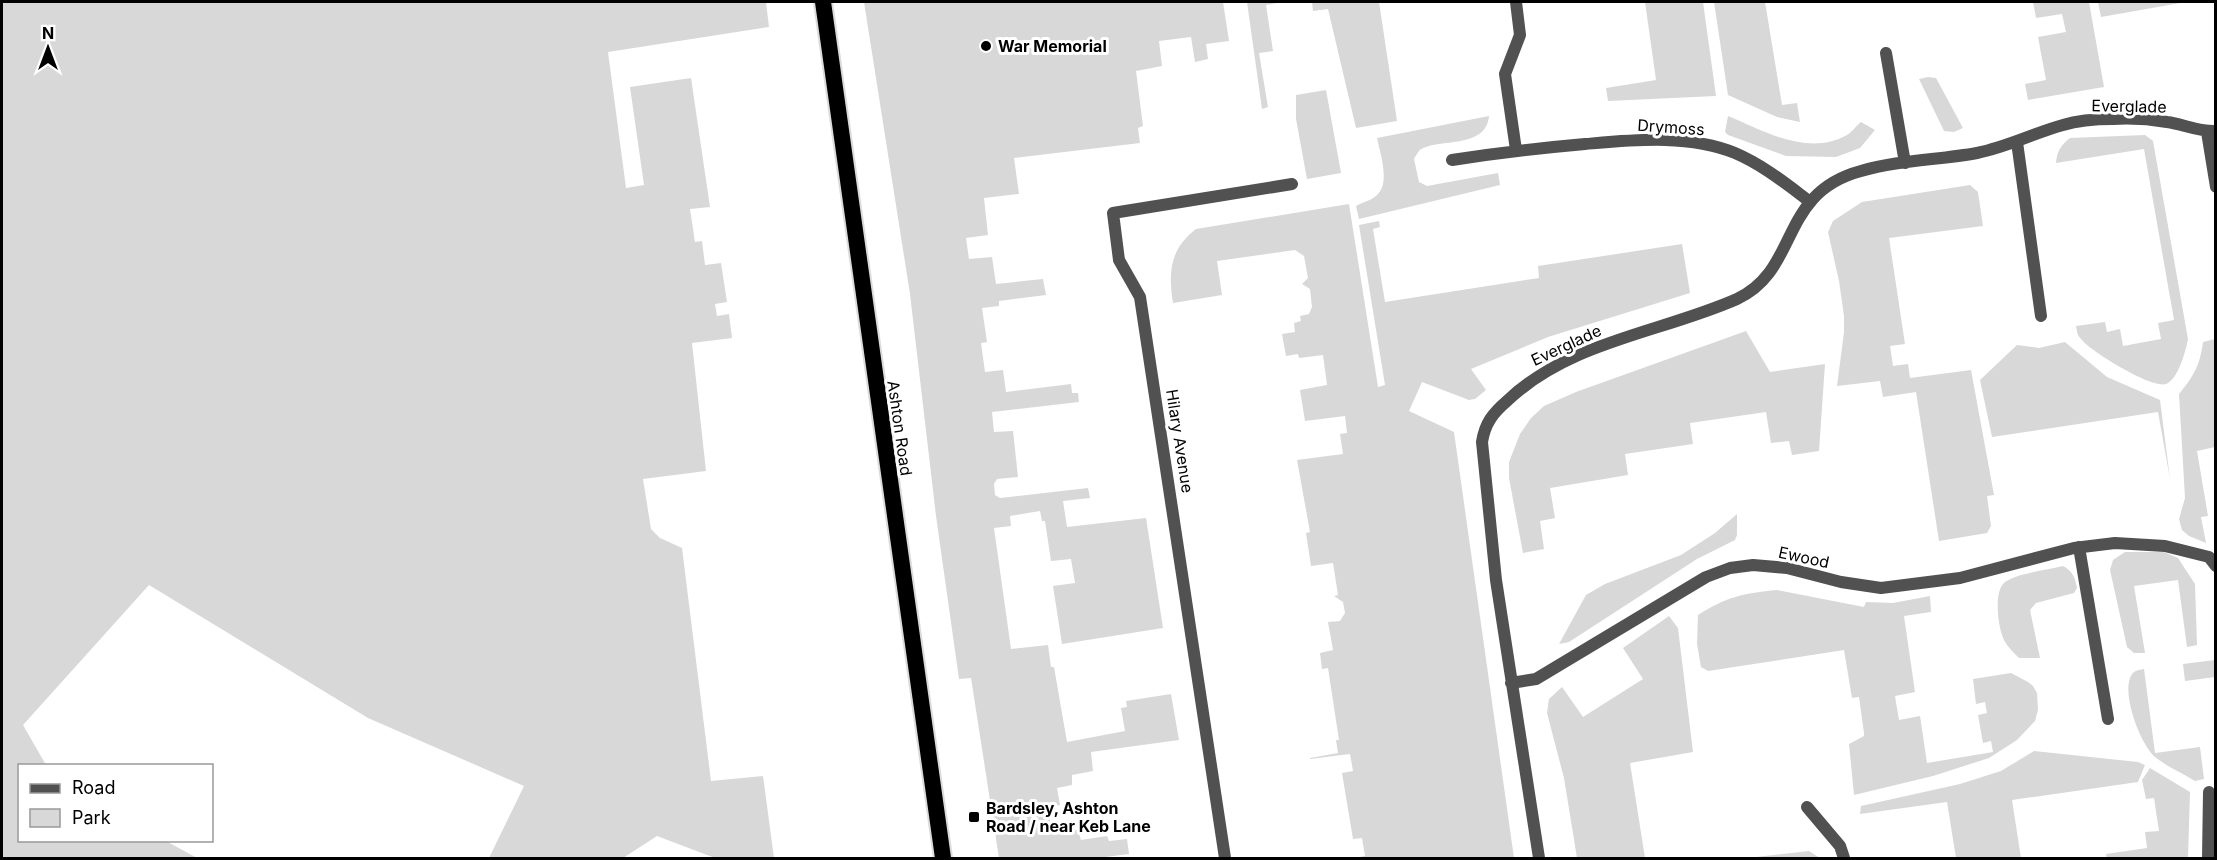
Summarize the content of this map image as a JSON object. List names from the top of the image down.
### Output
{
  "streets": {
    "highway": ["Ashton Road"],
    "street": [
      "Everglade",
      "Drymoss",
      "Hilary Avenue",
      "Ewood"
    ]
  },
  "crossings": [
    ["Everglade", "Drymoss"],
    ["Everglade", "Ewood"]
  ],
  "places": {
    "other": ["War Memorial"],
    "transit": ["Bardsley, Ashton Road / near Keb Lane"]
  },
  "legend": ["Road", "Park"],
  "north": "top"
}
